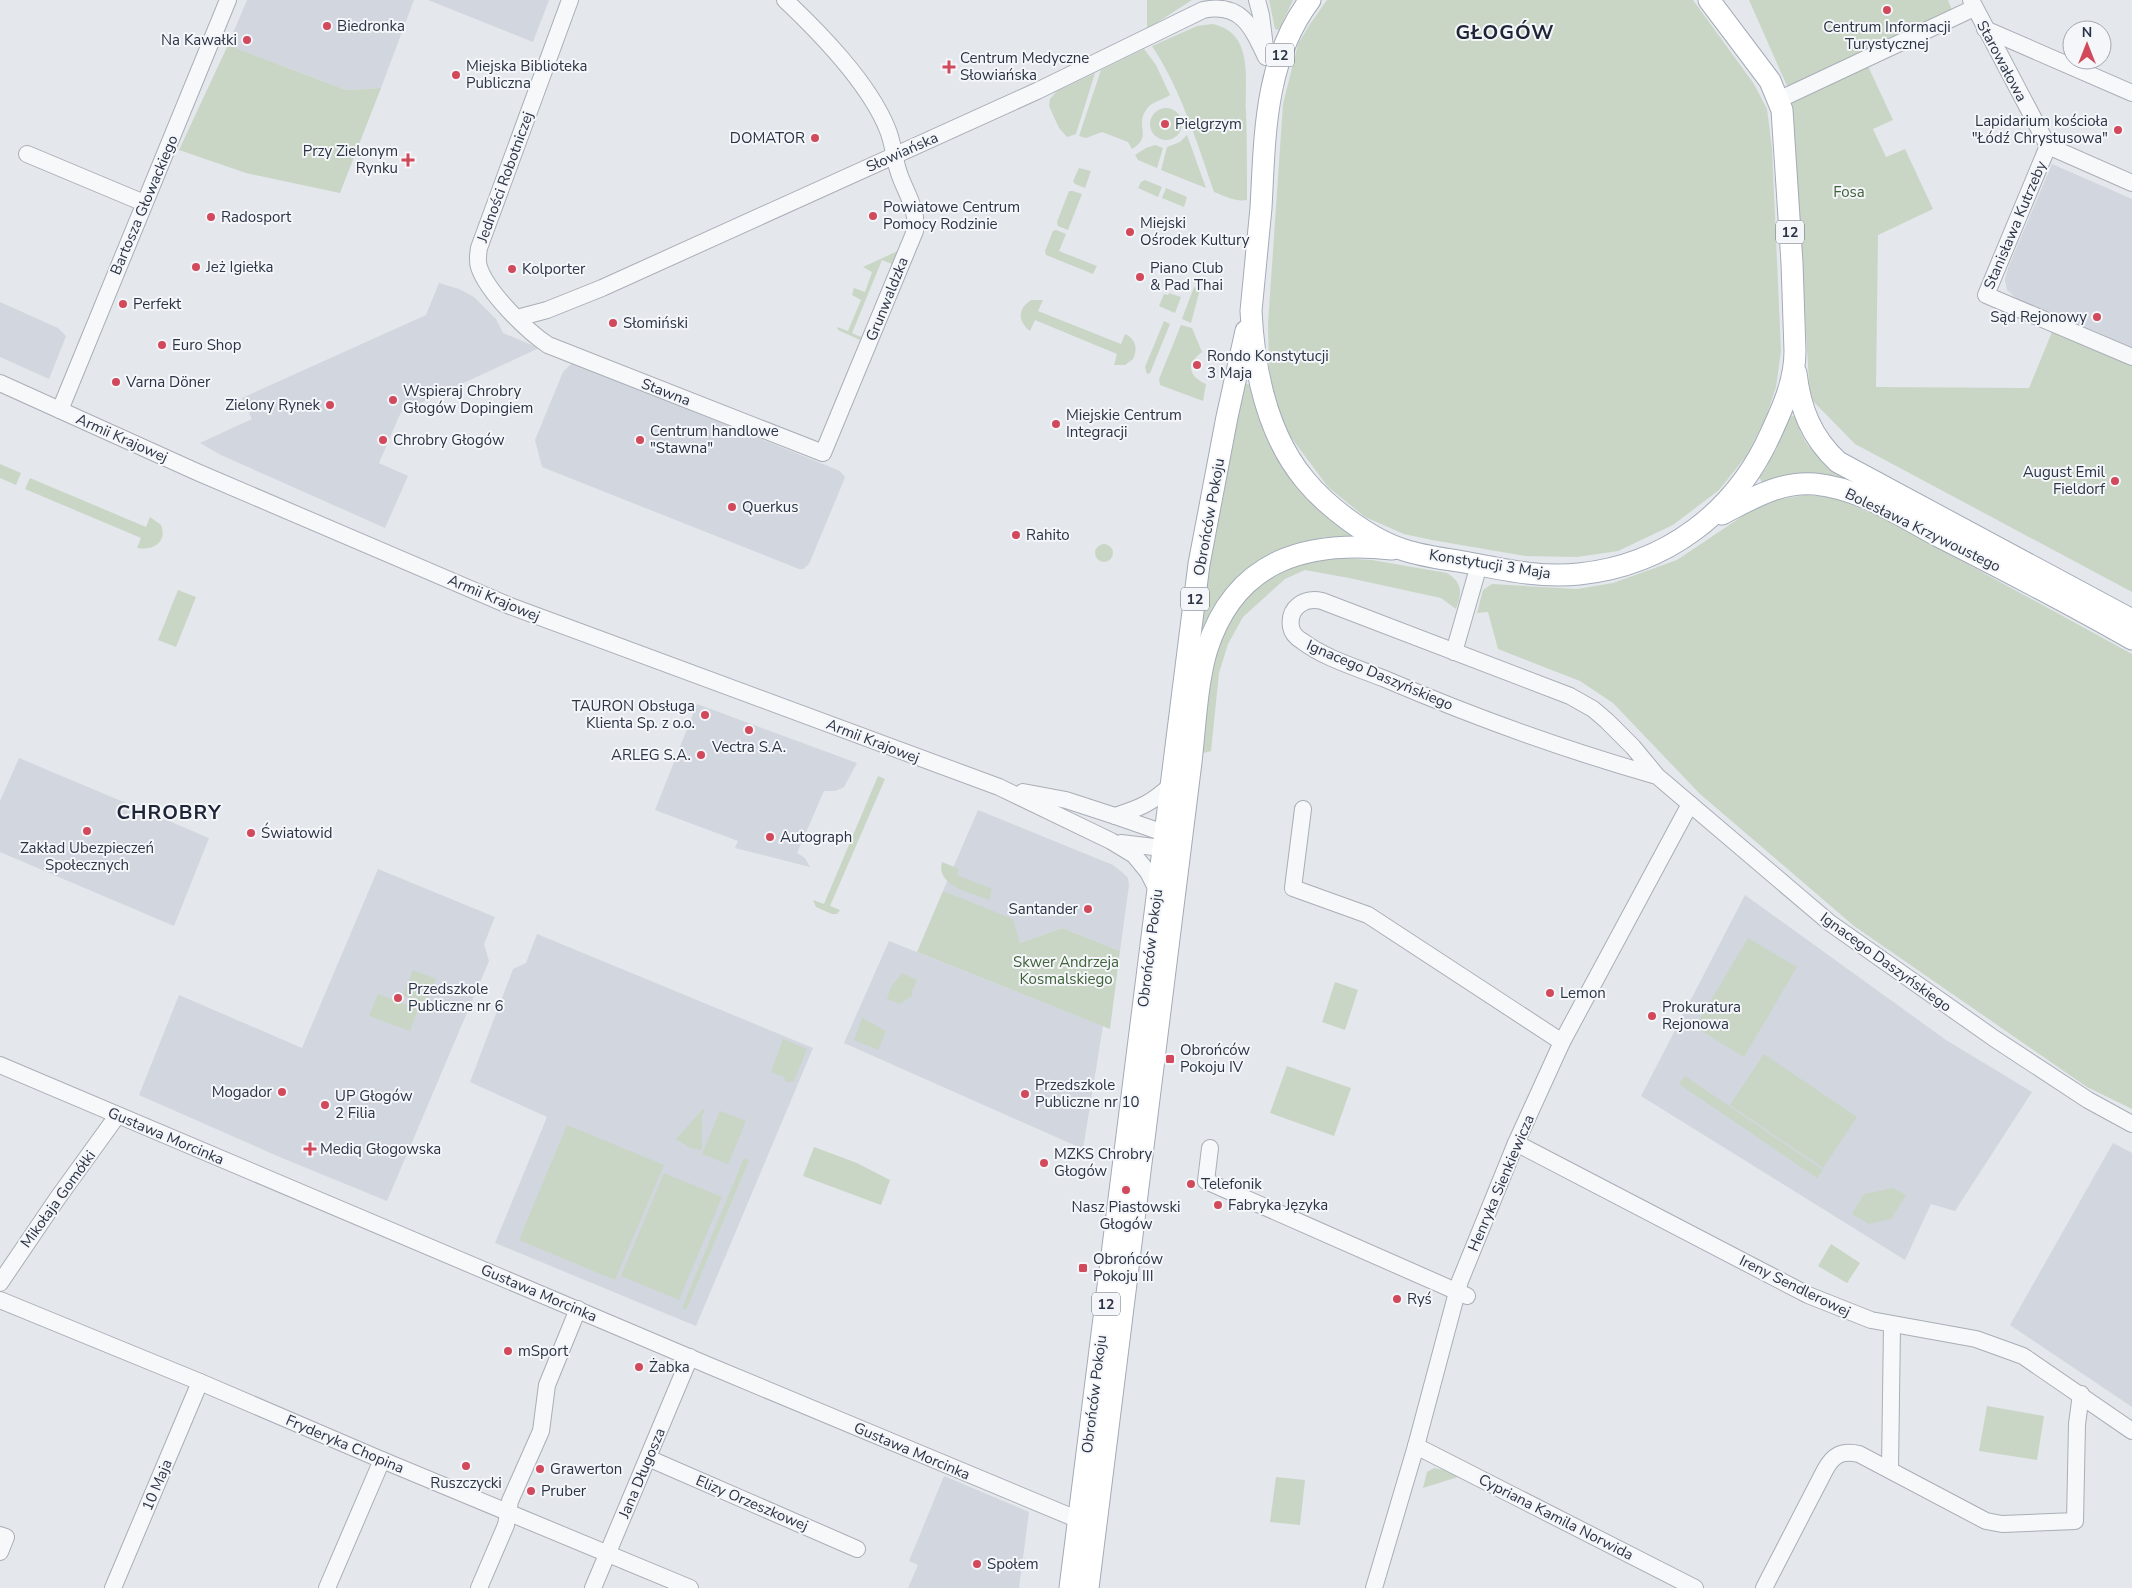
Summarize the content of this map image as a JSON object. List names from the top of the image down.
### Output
{
  "streets": {
    "main road": [
      "12",
      "Obrońców Pokoju",
      "Bolesława Krzywoustego",
      "Konstytucji 3 Maja"
    ],
    "street": [
      "Starowałowa",
      "Słowiańska",
      "Jedności Robotniczej",
      "Bartosza Głowackiego",
      "Stanisława Kutrzeby",
      "Grunwaldzka",
      "Stawna",
      "Armii Krajowej",
      "Ignacego Daszyńskiego",
      "Gustawa Morcinka",
      "Henryka Sienkiewicza",
      "Mikołaja Gomółki",
      "Ireny Sendlerowej",
      "Fryderyka Chopina",
      "Jana Długosza",
      "10 Maja",
      "Elizy Orzeszkowej",
      "Cypriana Kamila Norwida"
    ]
  },
  "crossings": [
    ["Starowałowa", "Stanisława Kutrzeby"],
    ["Słowiańska", "Jedności Robotniczej"],
    ["Słowiańska", "Grunwaldzka"],
    ["Słowiańska", "Stawna"],
    ["Jedności Robotniczej", "Stawna"],
    ["Bartosza Głowackiego", "Armii Krajowej"],
    ["Grunwaldzka", "Stawna"],
    ["Armii Krajowej", "Obrońców Pokoju"],
    ["Obrońców Pokoju", "Konstytucji 3 Maja"],
    ["Obrońców Pokoju", "Gustawa Morcinka"],
    ["Bolesława Krzywoustego", "Konstytucji 3 Maja"],
    ["Ignacego Daszyńskiego", "Henryka Sienkiewicza"],
    ["Gustawa Morcinka", "Mikołaja Gomółki"],
    ["Gustawa Morcinka", "Jana Długosza"],
    ["Henryka Sienkiewicza", "Ireny Sendlerowej"],
    ["Henryka Sienkiewicza", "Cypriana Kamila Norwida"],
    ["Fryderyka Chopina", "Jana Długosza"],
    ["Fryderyka Chopina", "10 Maja"],
    ["Jana Długosza", "Elizy Orzeszkowej"]
  ],
  "districts": ["GŁOGÓW", "CHROBRY"],
  "parks": ["Fosa", "Skwer Andrzeja Kosmalskiego"],
  "places": {
    "other": [
      "Centrum Informacji Turystycznej",
      "Biedronka",
      "Na Kawałki",
      "Miejska Biblioteka Publiczna",
      "Pielgrzym",
      "Lapidarium kościoła \"Łódź Chrystusowa\"",
      "DOMATOR",
      "Powiatowe Centrum Pomocy Rodzinie",
      "Radosport",
      "Miejski Ośrodek Kultury",
      "Jeż Igiełka",
      "Kolporter",
      "Piano Club & Pad Thai",
      "Perfekt",
      "Sąd Rejonowy",
      "Słomiński",
      "Euro Shop",
      "Rondo Konstytucji 3 Maja",
      "Varna Döner",
      "Wspieraj Chrobry Głogów Dopingiem",
      "Zielony Rynek",
      "Miejskie Centrum Integracji",
      "Chrobry Głogów",
      "Centrum handlowe \"Stawna\"",
      "August Emil Fieldorf",
      "Querkus",
      "Rahito",
      "TAURON Obsługa Klienta Sp. z o.o.",
      "Vectra S.A.",
      "ARLEG S.A.",
      "Zakład Ubezpieczeń Społecznych",
      "Światowid",
      "Autograph",
      "Santander",
      "Lemon",
      "Przedszkole Publiczne nr 6",
      "Prokuratura Rejonowa",
      "Mogador",
      "Przedszkole Publiczne nr 10",
      "UP Głogów 2 Filia",
      "MZKS Chrobry Głogów",
      "Telefonik",
      "Nasz Piastowski Głogów",
      "Fabryka Języka",
      "Ryś",
      "mSport",
      "Żabka",
      "Ruszczycki",
      "Grawerton",
      "Pruber",
      "Społem"
    ],
    "health": ["Centrum Medyczne Słowiańska", "Przy Zielonym Rynku", "Mediq Głogowska"],
    "transit": ["Obrońców Pokoju IV", "Obrońców Pokoju III"]
  },
  "north": "top"
}
